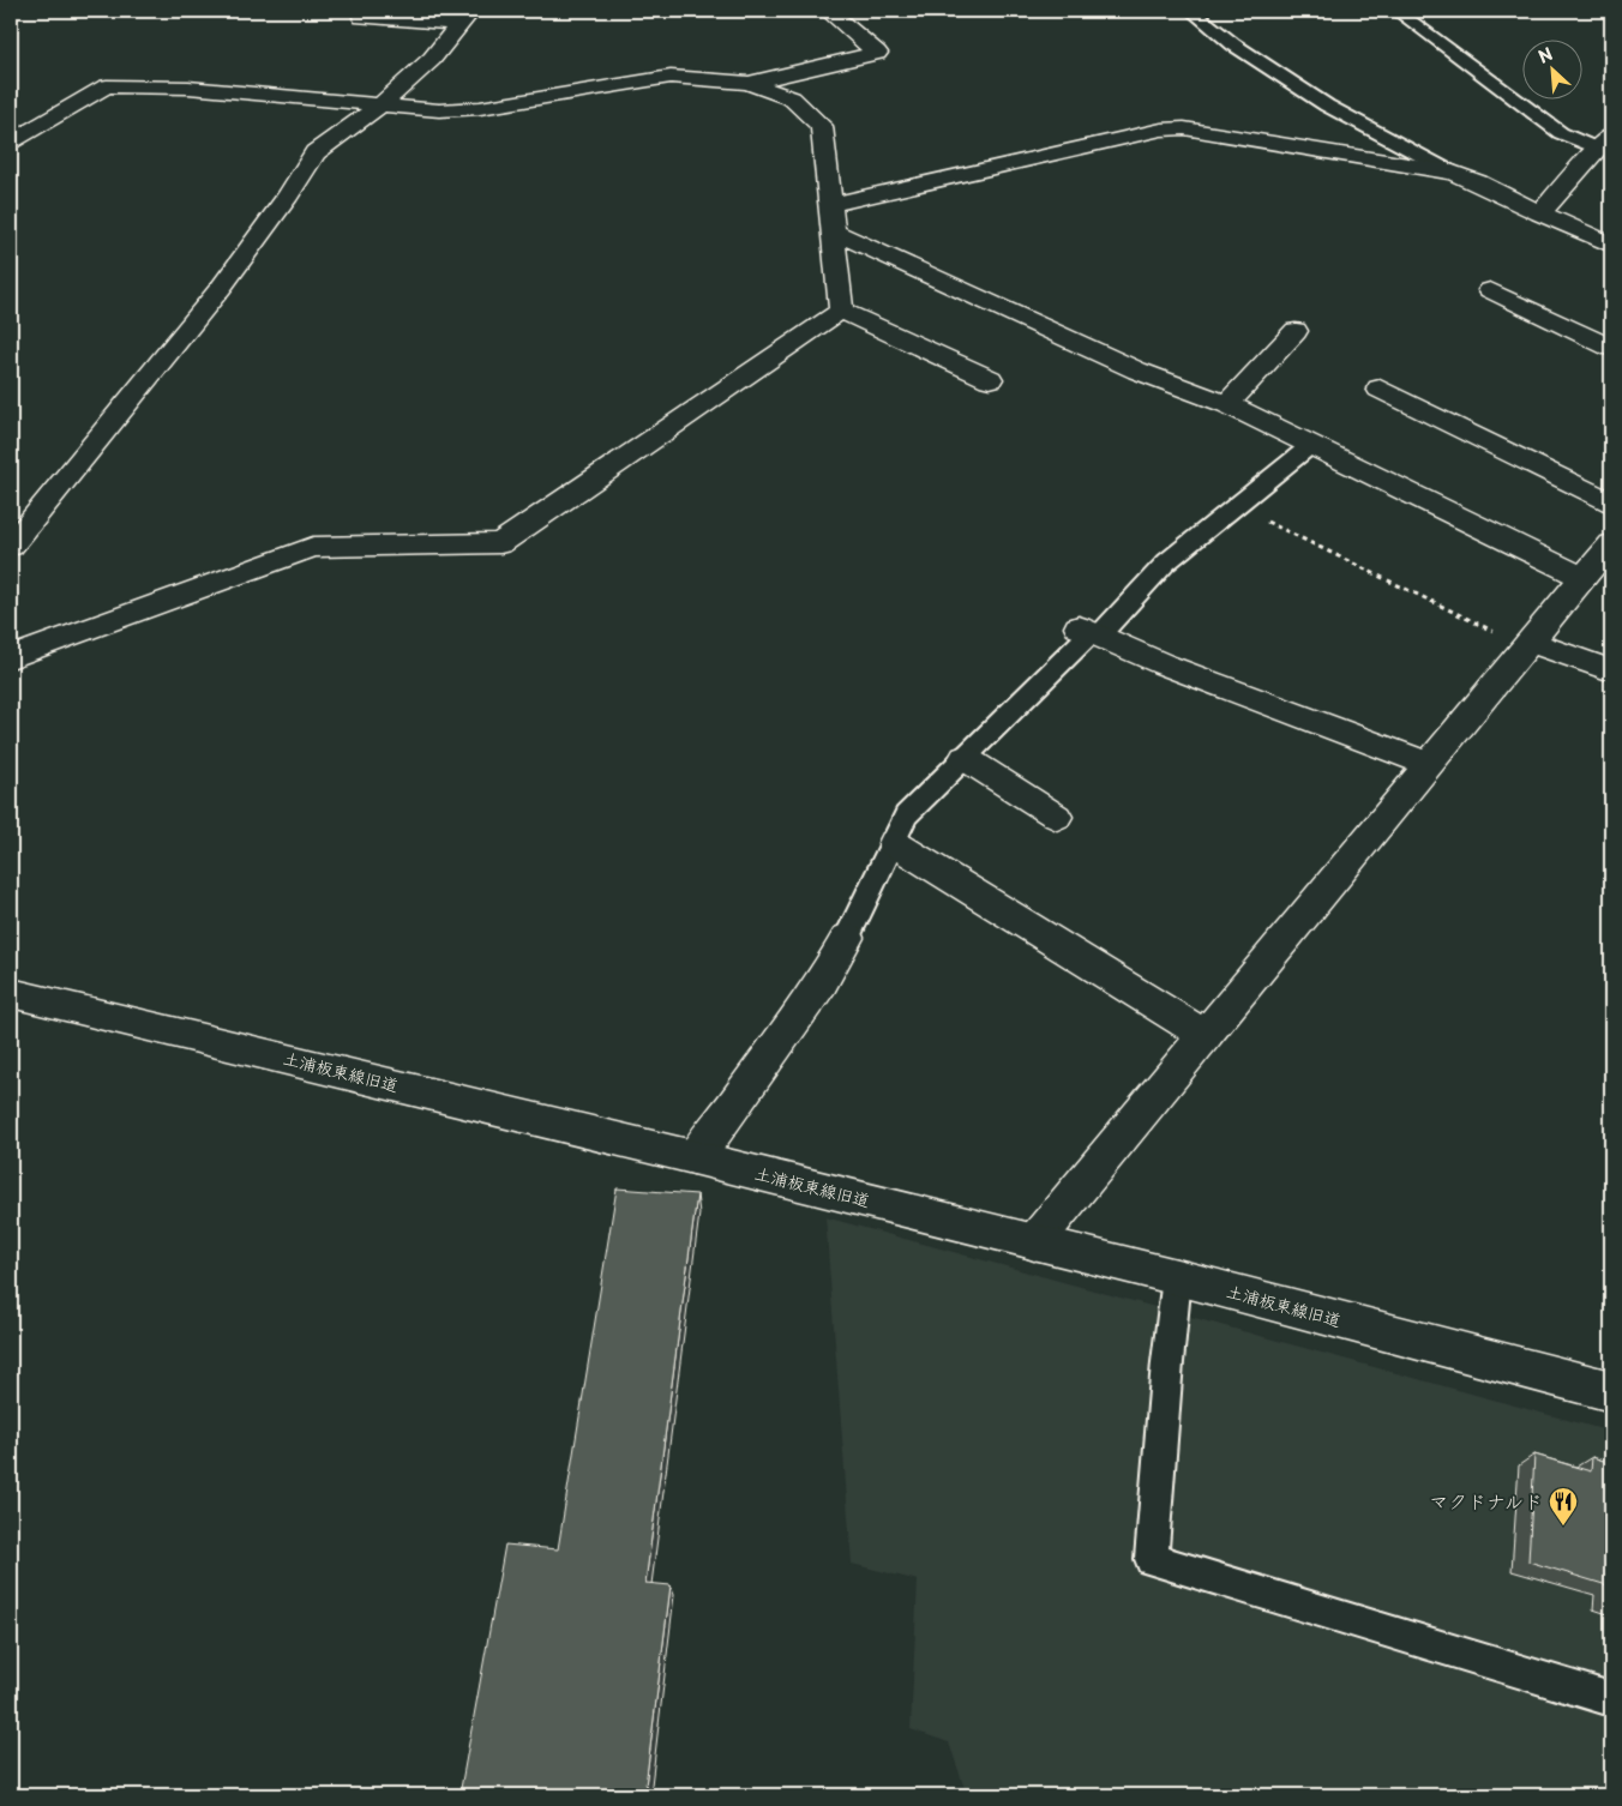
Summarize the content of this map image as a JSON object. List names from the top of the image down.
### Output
{
  "streets": {
    "street": ["土浦板東線旧道"]
  },
  "places": {
    "restaurant": ["マクドナルド"]
  },
  "north": "top left"
}
